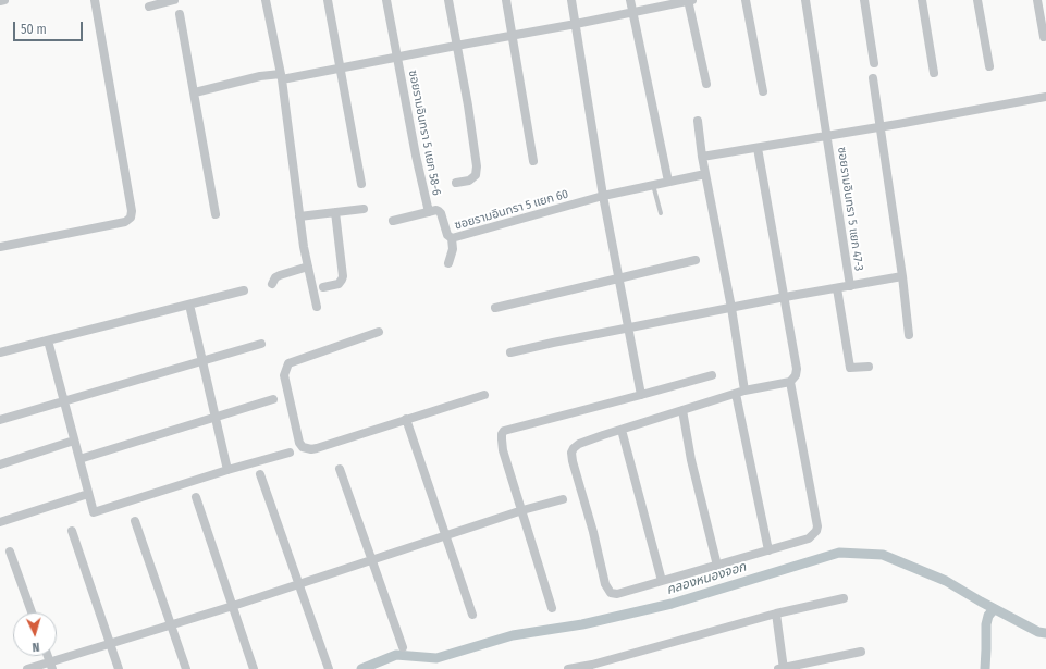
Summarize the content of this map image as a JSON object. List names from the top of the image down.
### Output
{
  "streets": {
    "street": ["ซอยรามอินทรา 5 แยก 58-6", "ซอยรามอินทรา 5 แยก 47-3", "ซอยรามอินทรา 5 แยก 60"]
  },
  "crossings": [
    ["ซอยรามอินทรา 5 แยก 58-6", "ซอยรามอินทรา 5 แยก 60"]
  ],
  "water": ["คลองหนองจอก"],
  "scale_bar": "50 m",
  "north": "bottom"
}
